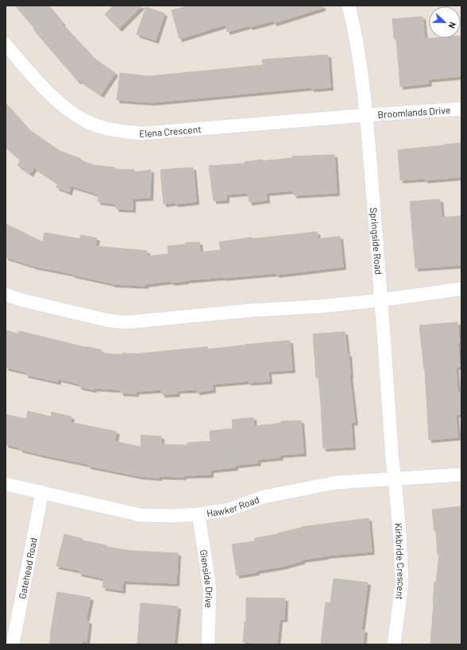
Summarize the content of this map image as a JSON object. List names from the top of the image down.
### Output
{
  "streets": {
    "street": [
      "Broomlands Drive",
      "Elena Crescent",
      "Springside Road",
      "Hawker Road",
      "Kirkbride Crescent",
      "Gatehead Road",
      "Glenside Drive"
    ]
  },
  "crossings": [
    ["Broomlands Drive", "Elena Crescent"],
    ["Broomlands Drive", "Springside Road"],
    ["Elena Crescent", "Springside Road"],
    ["Springside Road", "Hawker Road"],
    ["Springside Road", "Kirkbride Crescent"],
    ["Hawker Road", "Kirkbride Crescent"],
    ["Hawker Road", "Gatehead Road"],
    ["Hawker Road", "Glenside Drive"]
  ],
  "north": "right"
}
